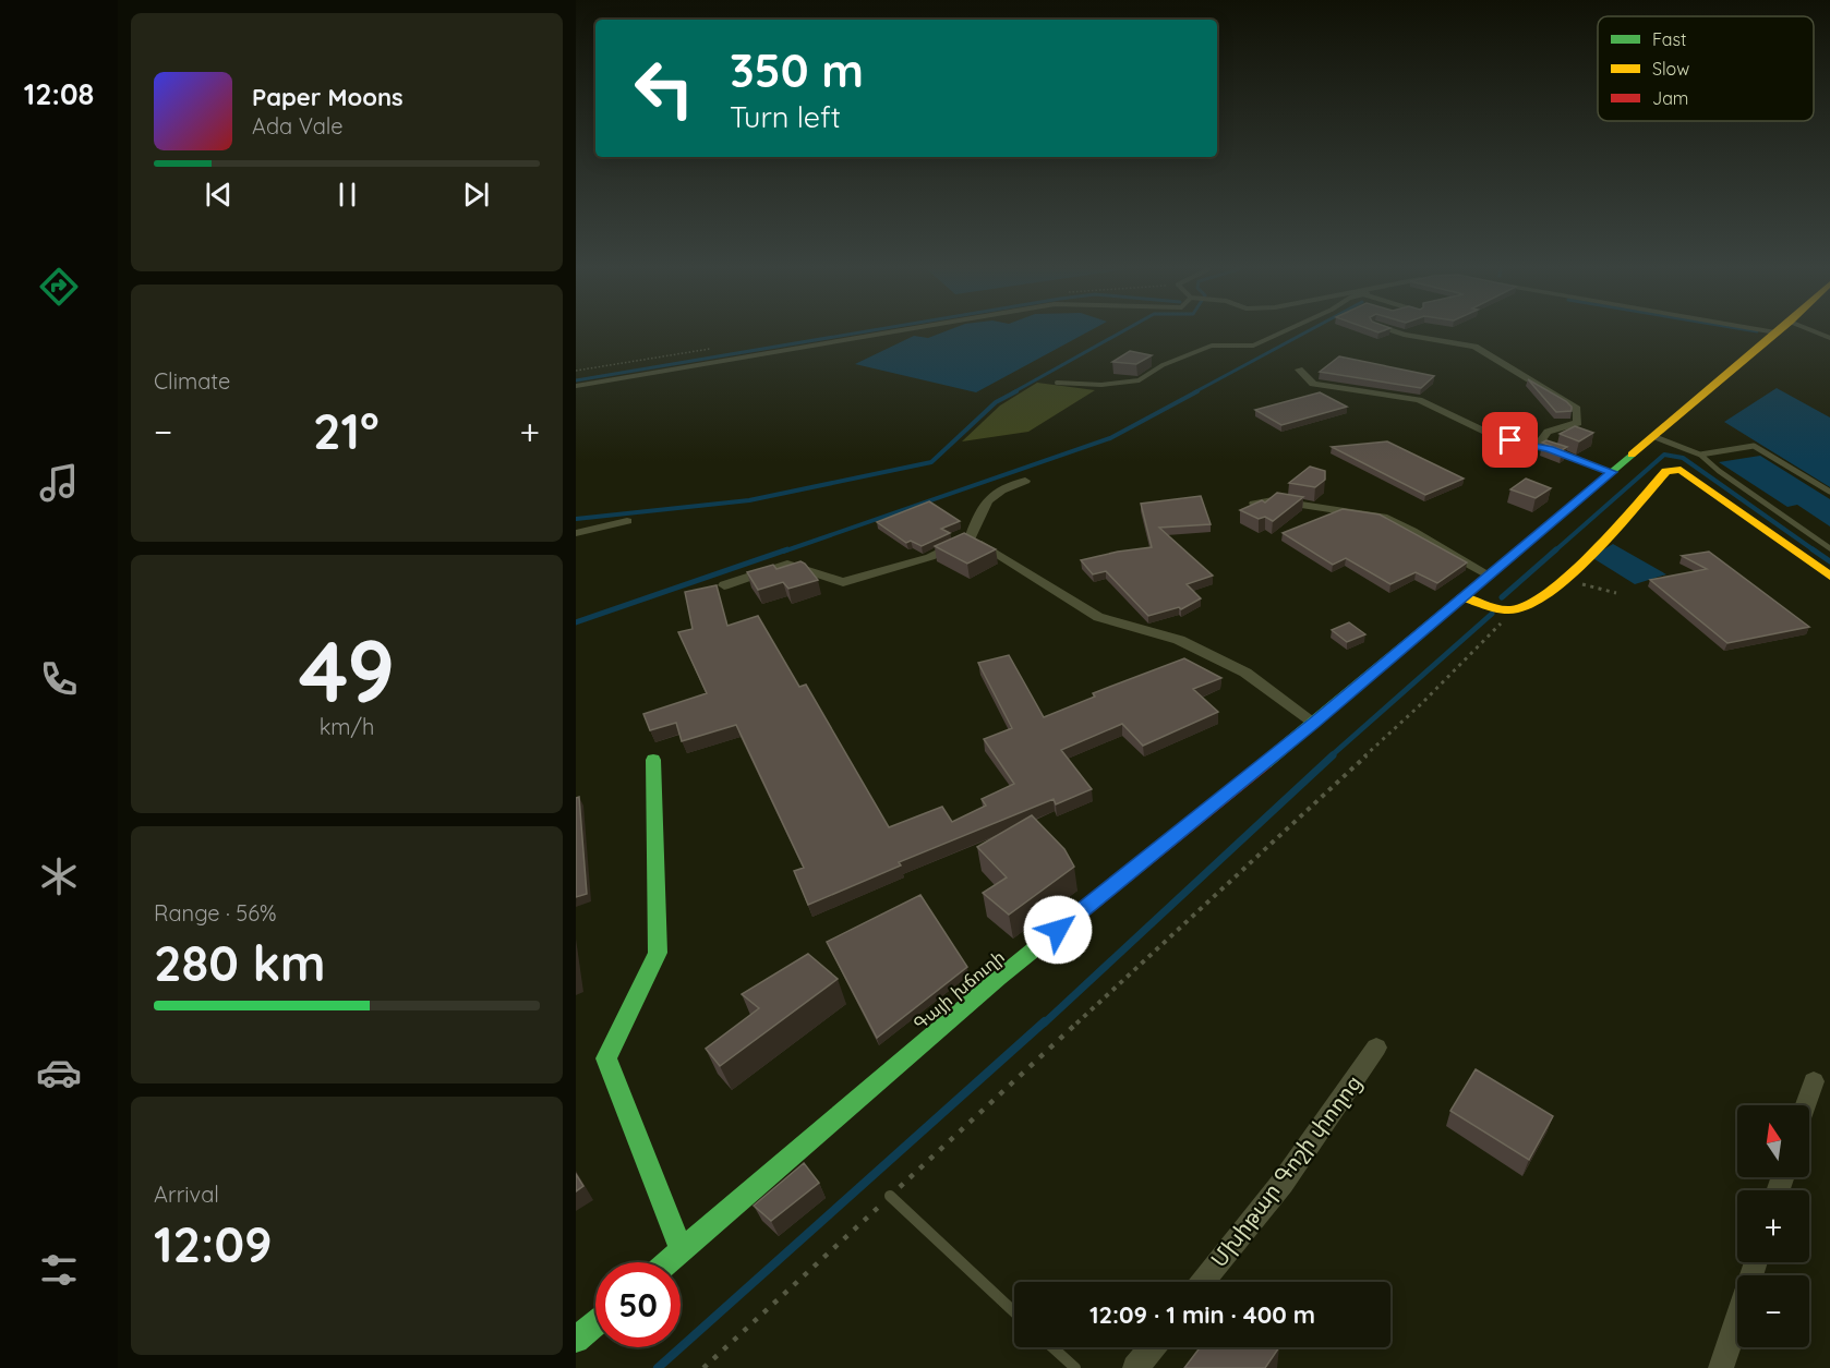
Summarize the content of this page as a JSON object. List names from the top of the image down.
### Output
{
  "streets": {
    "main road": ["Գայի խճուղի"],
    "street": ["Մխիթար Գոշի փողոց"]
  },
  "legend": ["Fast", "Slow", "Jam"],
  "north": "top",
  "page": {
    "tabs": "12:08",
    "turn": ["350 m", "Turn left"],
    "song": ["Paper Moons", "Ada Vale"],
    "tile": [
      "Climate",
      ["49", "km/h"],
      ["Range · 56%", "280 km"],
      ["Arrival", "12:09"]
    ],
    "heat": ["−", "21°", "+"],
    "map_buttons": ["+", "−"],
    "limit": "50",
    "trip": "12:09 · 1 min · 400 m"
  }
}
